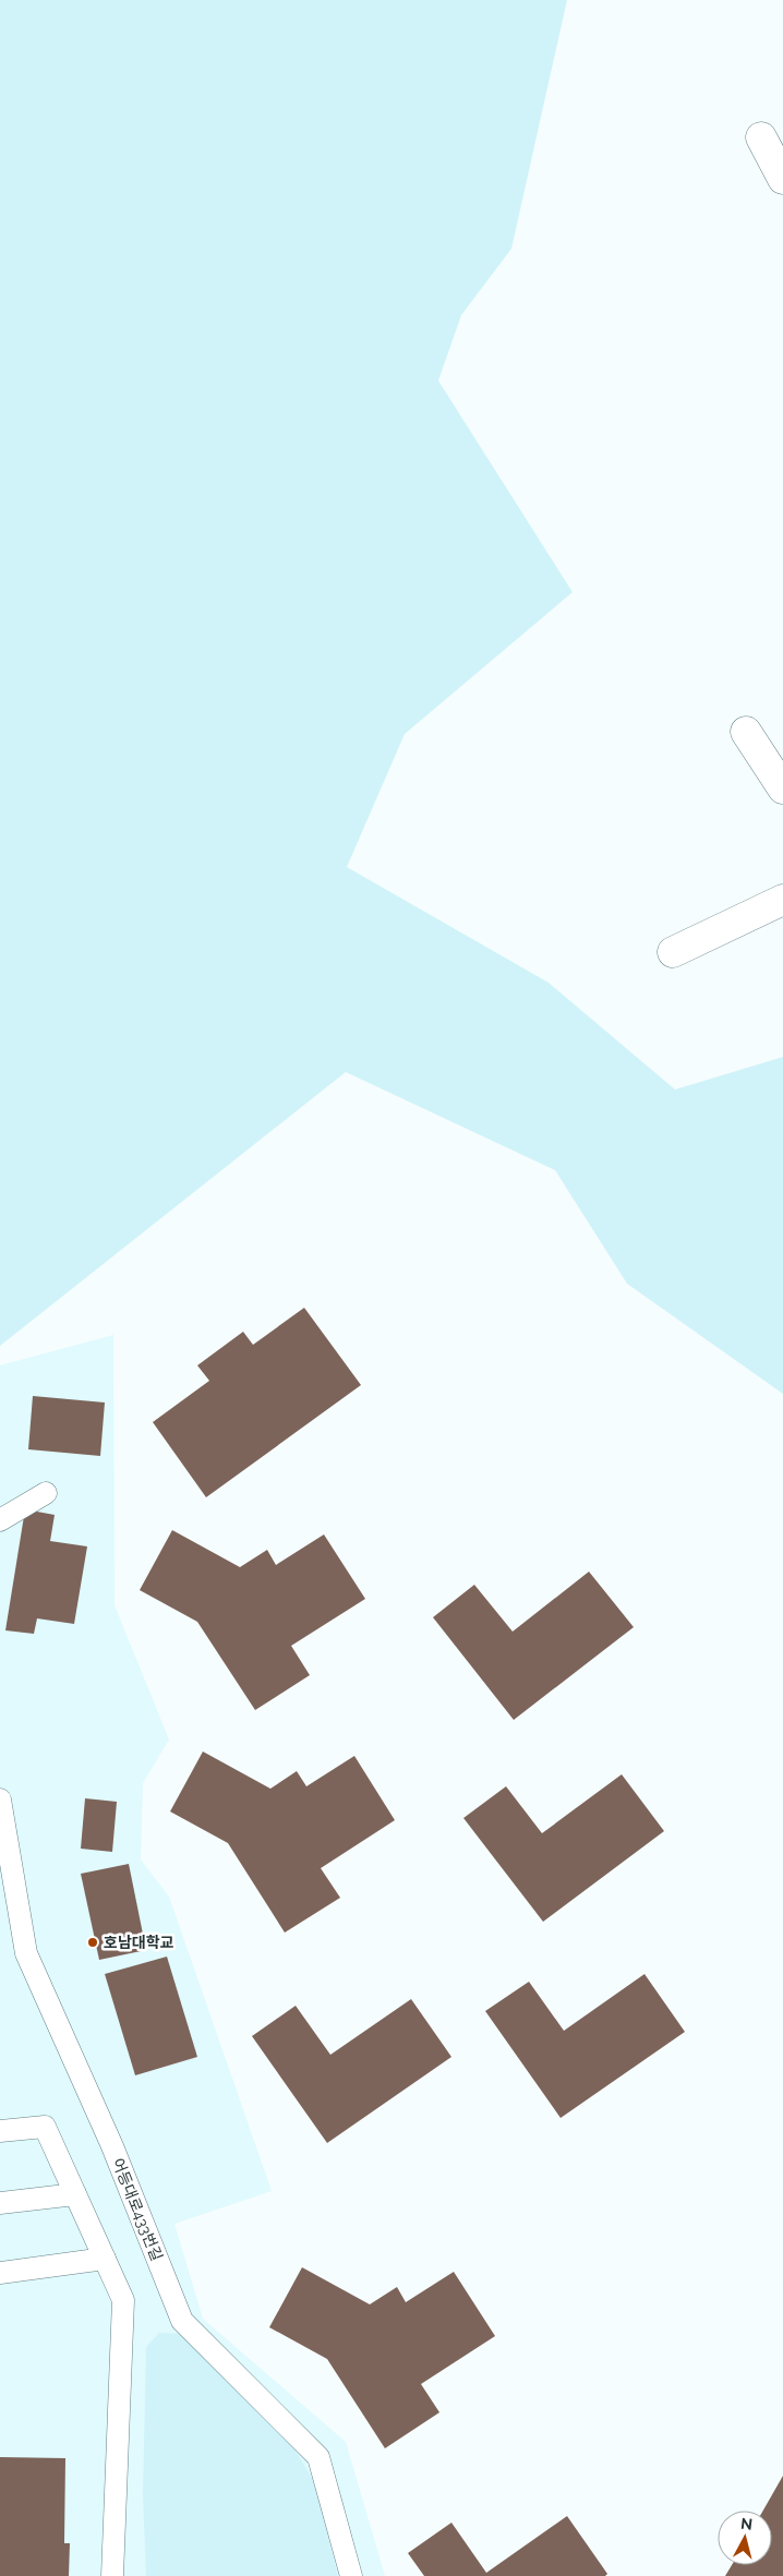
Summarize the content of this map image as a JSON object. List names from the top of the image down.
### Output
{
  "streets": {
    "lane": ["어등대로433번길"]
  },
  "places": ["호남대학교"],
  "north": "top"
}
